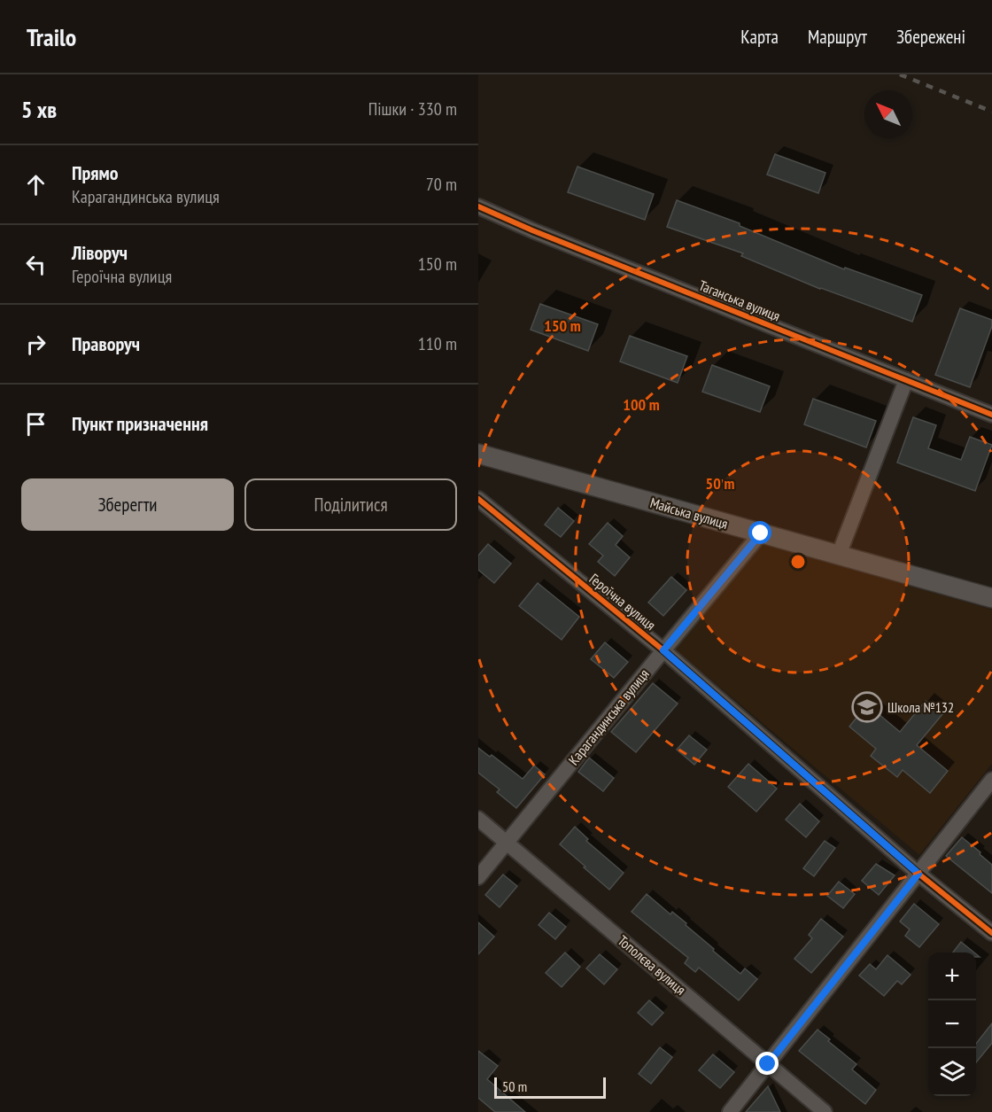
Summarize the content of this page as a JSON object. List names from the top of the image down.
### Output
{
  "streets": {
    "street": [
      "Таганська вулиця",
      "Майська вулиця",
      "Героїчна вулиця",
      "Карагандинська вулиця",
      "Тополєва вулиця"
    ]
  },
  "crossings": [
    ["Майська вулиця", "Карагандинська вулиця"],
    ["Героїчна вулиця", "Карагандинська вулиця"],
    ["Карагандинська вулиця", "Тополєва вулиця"]
  ],
  "places": {
    "school or university": ["Школа №132"]
  },
  "scale_bar": "50 m",
  "north": "top left",
  "page": {
    "header": "Trailo",
    "nav": ["Карта", "Маршрут", "Збережені"],
    "heading": ["5 хв", "Пішки · 330 m"],
    "list": [
      ["Прямо", "Карагандинська вулиця", "70 m"],
      ["Ліворуч", "Героїчна вулиця", "150 m"],
      ["Праворуч", "110 m"],
      "Пункт призначення"
    ],
    "buttons": ["Зберегти", "Поділитися"],
    "map_buttons": ["+", "−"],
    "scale": "50 m"
  },
  "rings": ["150 m", "100 m", "50 m"]
}
